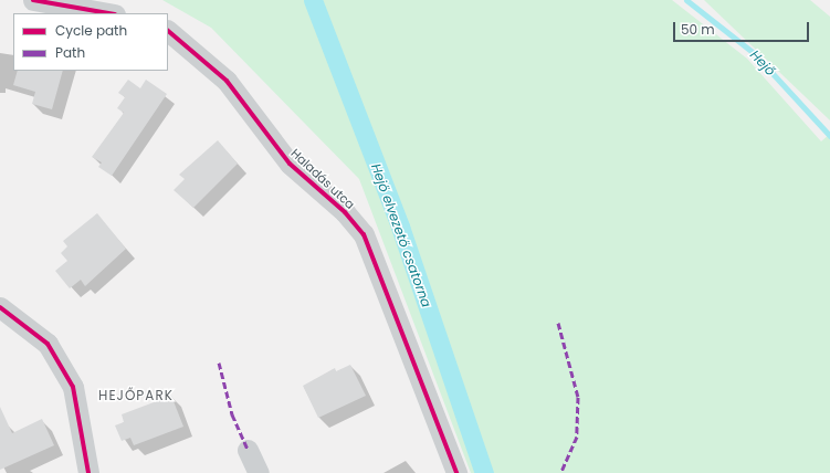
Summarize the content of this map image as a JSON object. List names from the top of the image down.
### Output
{
  "streets": {
    "street": ["Haladás utca"]
  },
  "districts": ["HEJŐPARK"],
  "water": ["Hejő", "Hejő elvezető csatorna"],
  "legend": ["Cycle path", "Path"],
  "scale_bar": "50 m"
}
